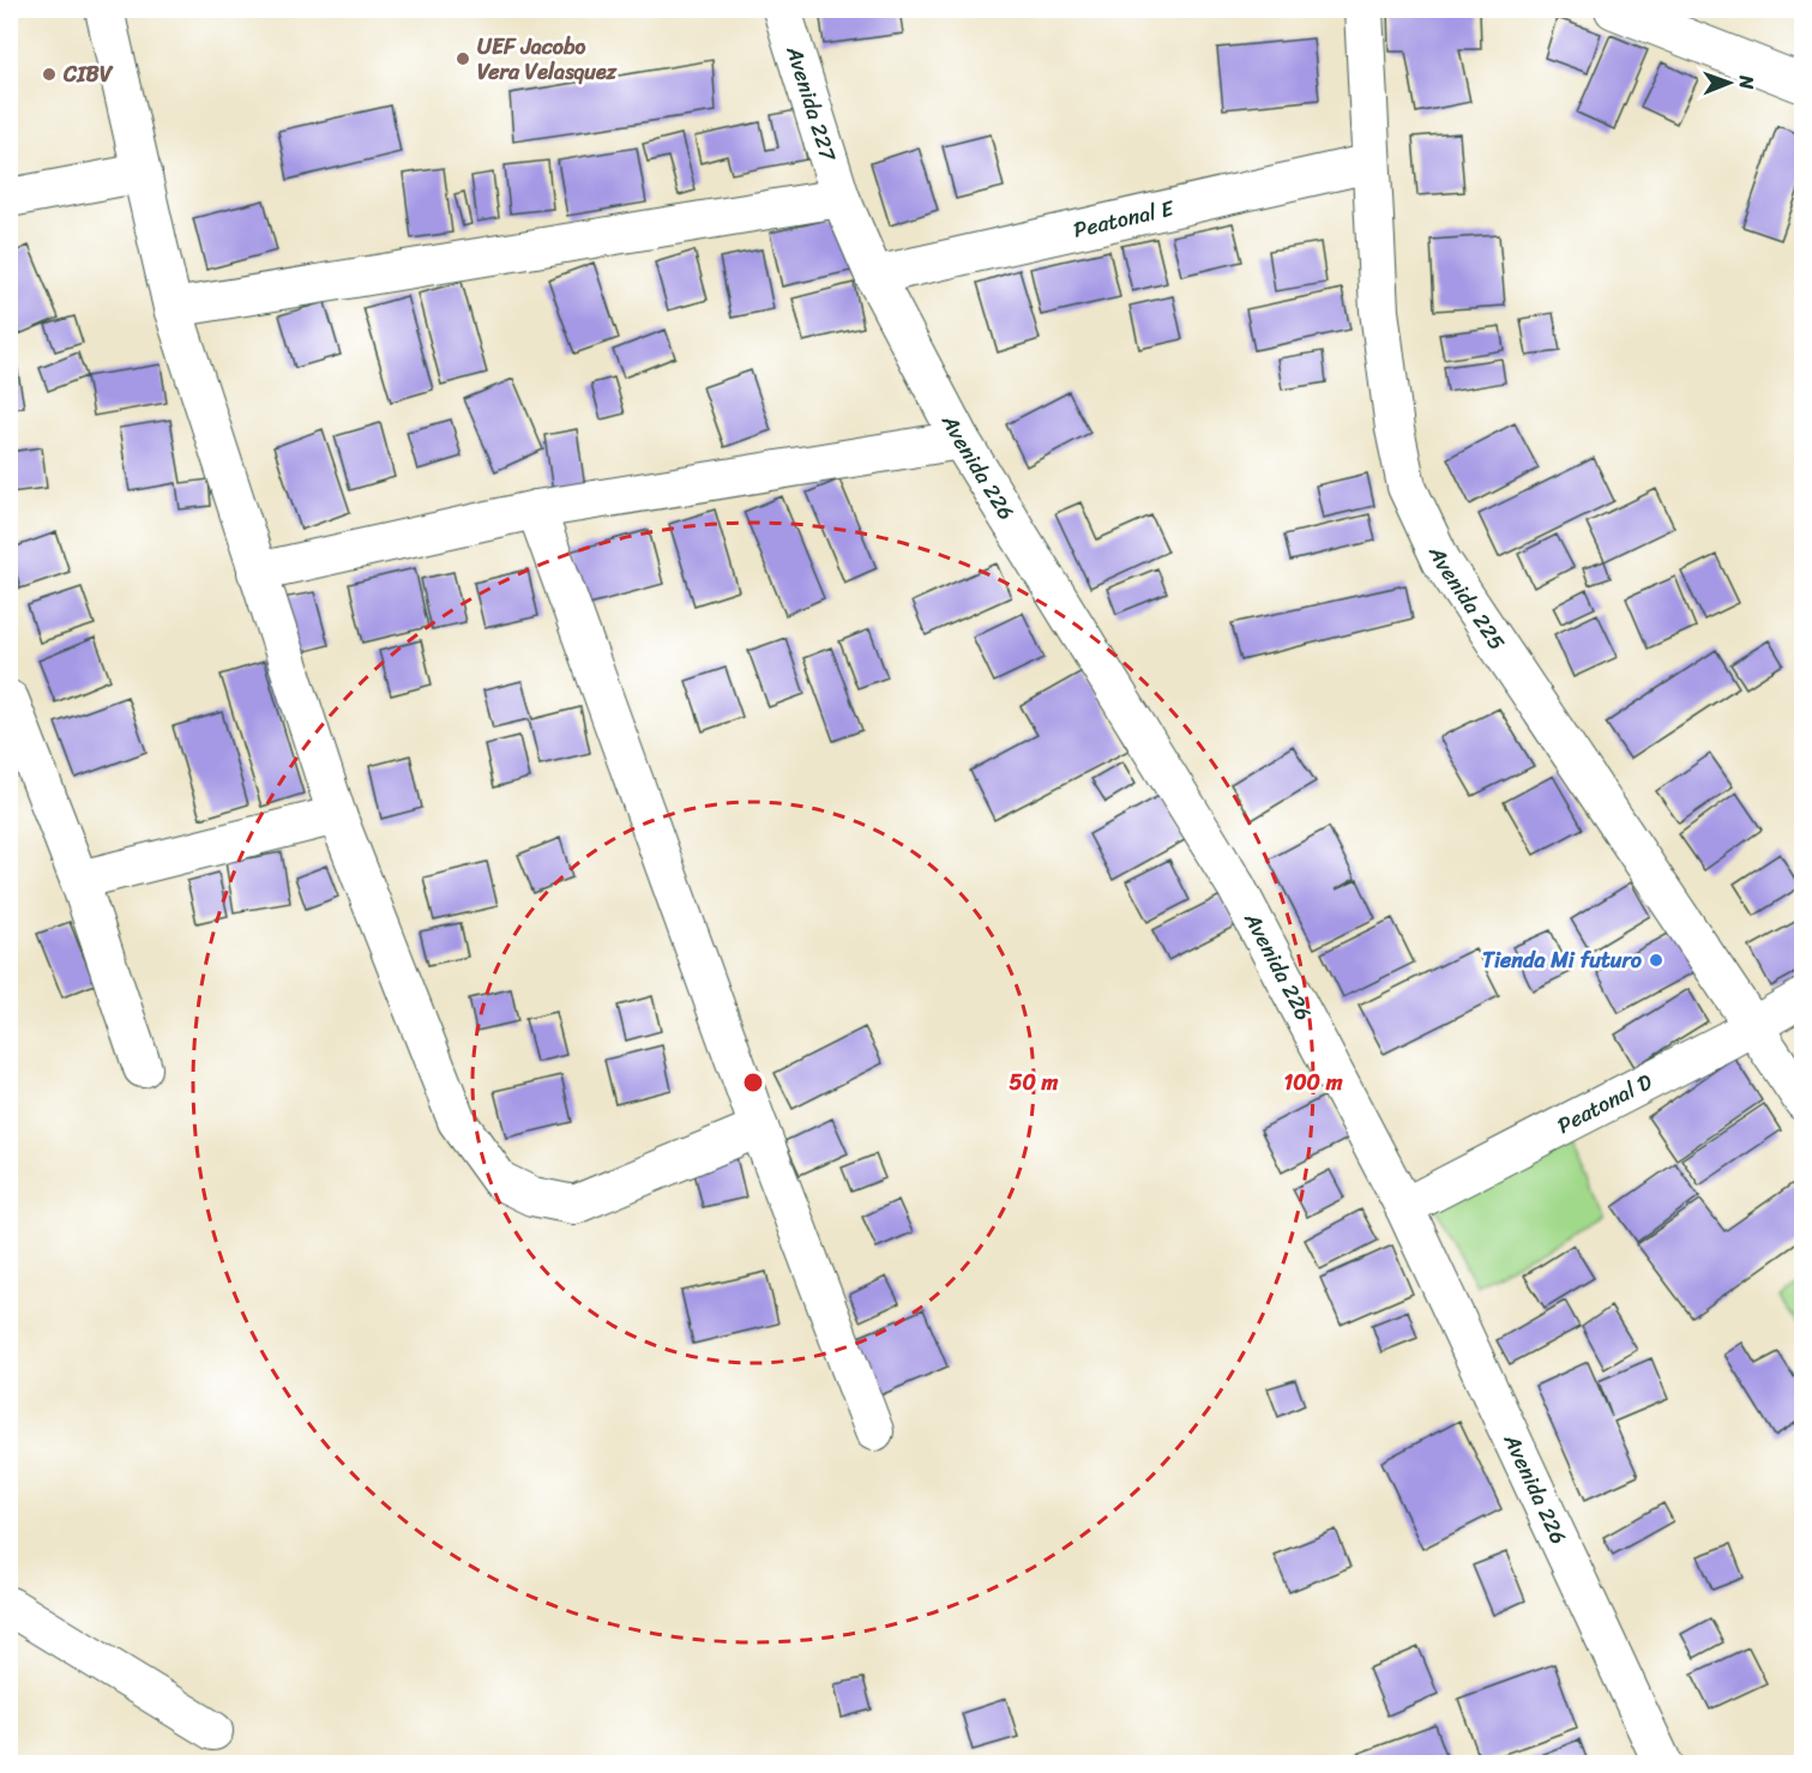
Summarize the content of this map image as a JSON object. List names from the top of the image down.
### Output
{
  "streets": {
    "street": [
      "Avenida 227",
      "Peatonal E",
      "Avenida 226",
      "Avenida 225",
      "Peatonal D"
    ]
  },
  "crossings": [
    ["Avenida 227", "Avenida 226"],
    ["Peatonal E", "Avenida 226"],
    ["Peatonal E", "Avenida 225"],
    ["Avenida 226", "Peatonal D"],
    ["Avenida 225", "Peatonal D"]
  ],
  "places": ["UEF Jacobo Vera Velasquez", "CIBV", "Tienda Mi futuro"],
  "north": "right",
  "rings": ["50 m", "100 m"]
}
